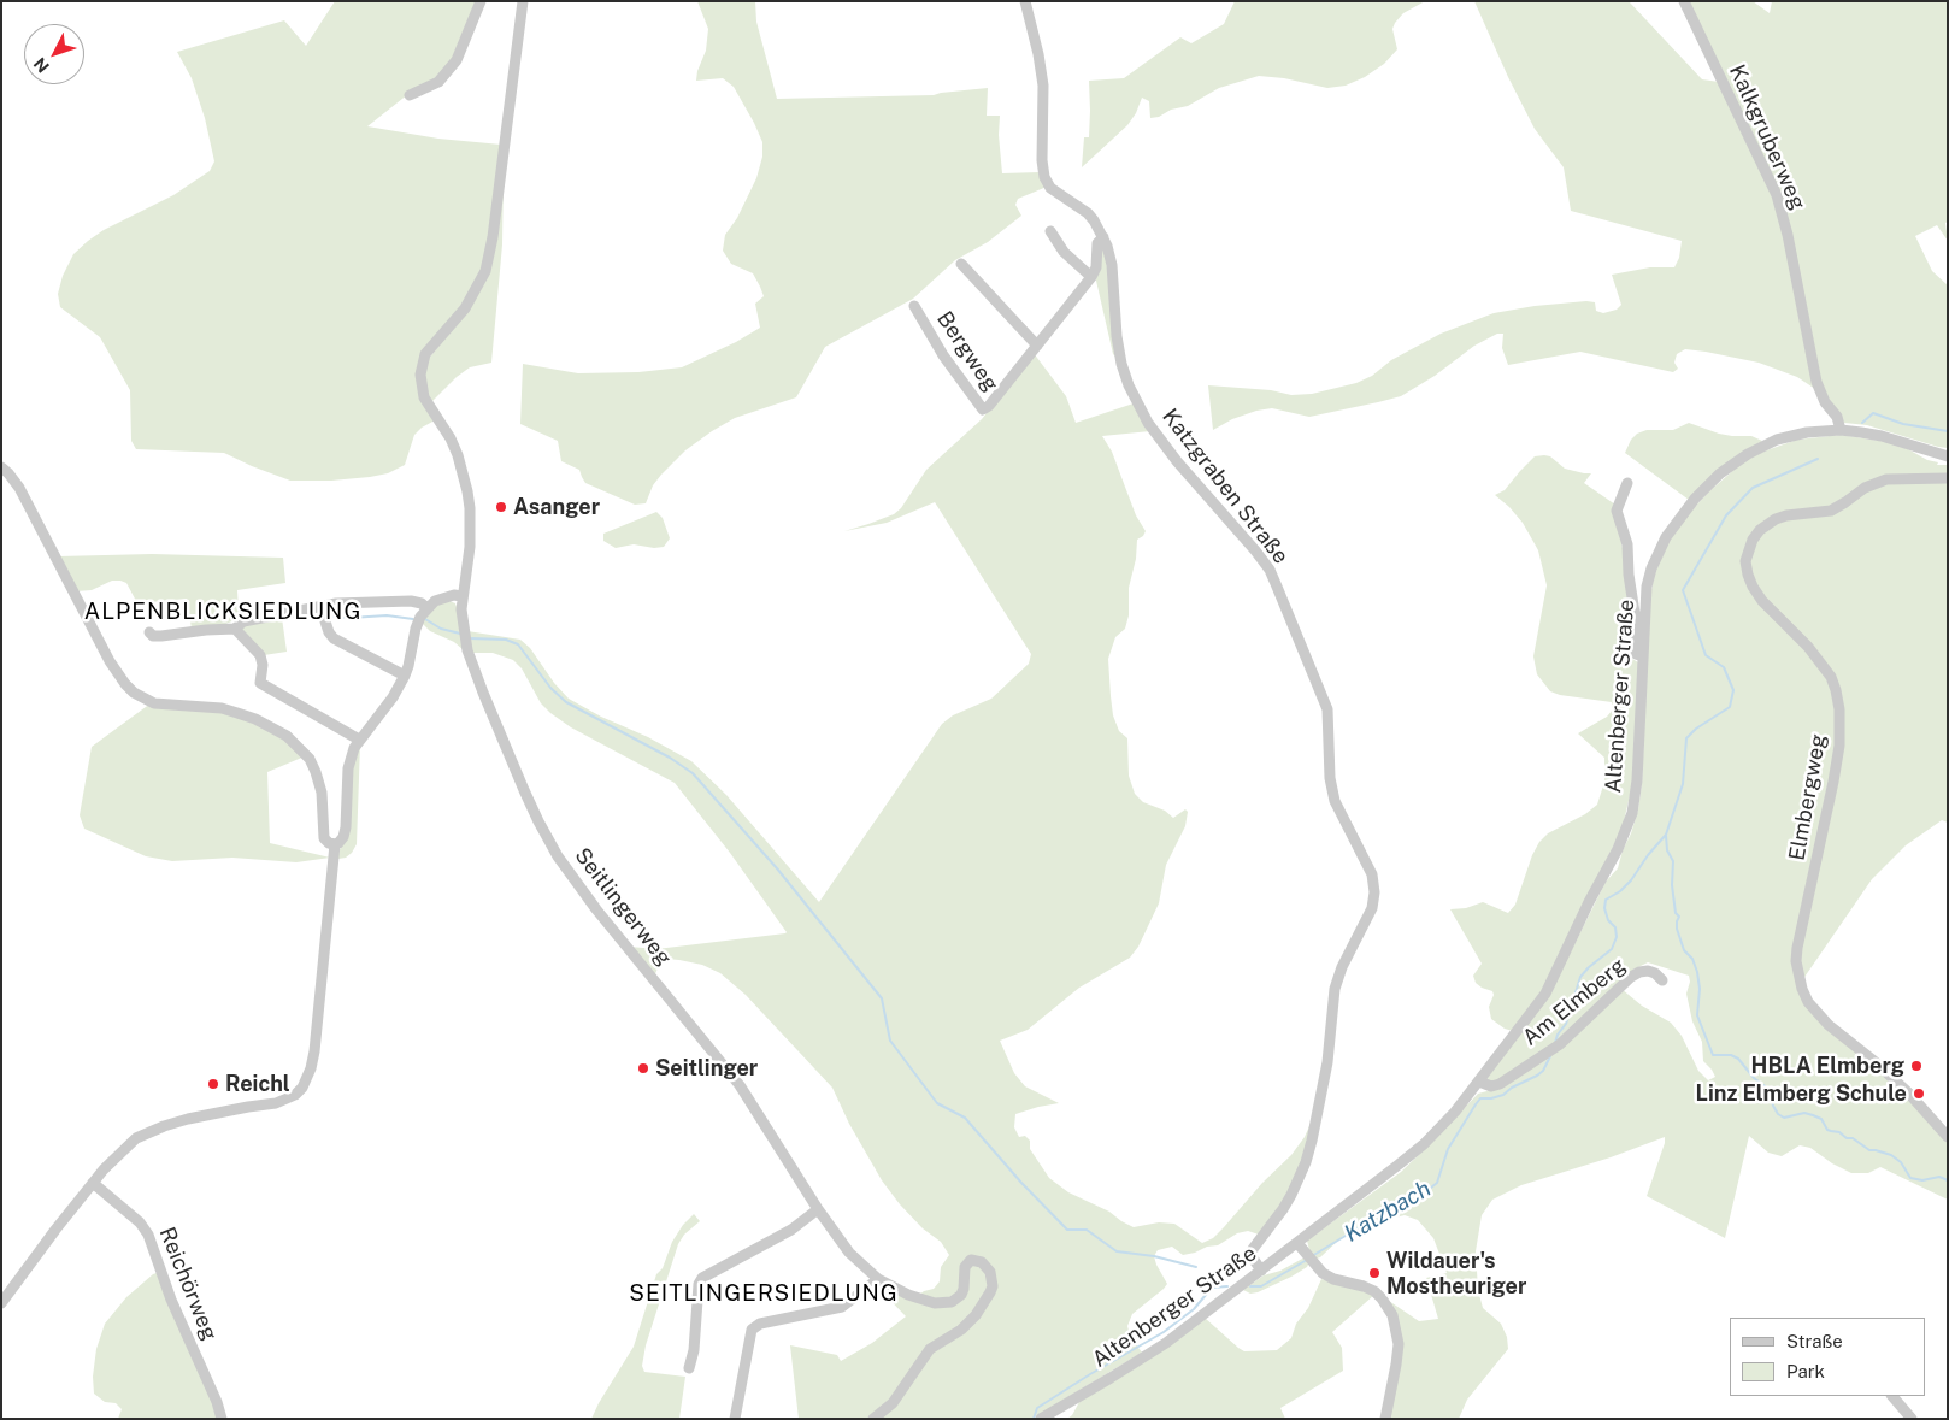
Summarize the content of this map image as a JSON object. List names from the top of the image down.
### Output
{
  "streets": {
    "street": [
      "Kalkgruberweg",
      "Bergweg",
      "Katzgraben Straße",
      "Altenberger Straße",
      "Elmbergweg",
      "Seitlingerweg",
      "Am Elmberg",
      "Reichörweg"
    ]
  },
  "crossings": [
    ["Kalkgruberweg", "Altenberger Straße"],
    ["Bergweg", "Katzgraben Straße"],
    ["Katzgraben Straße", "Altenberger Straße"],
    ["Altenberger Straße", "Am Elmberg"]
  ],
  "districts": ["ALPENBLICKSIEDLUNG", "SEITLINGERSIEDLUNG"],
  "water": ["Katzbach"],
  "places": [
    "Asanger",
    "HBLA Elmberg",
    "Seitlinger",
    "Reichl",
    "Linz Elmberg Schule",
    "Wildauer's Mostheuriger"
  ],
  "legend": ["Straße", "Park"],
  "north": "bottom left"
}
